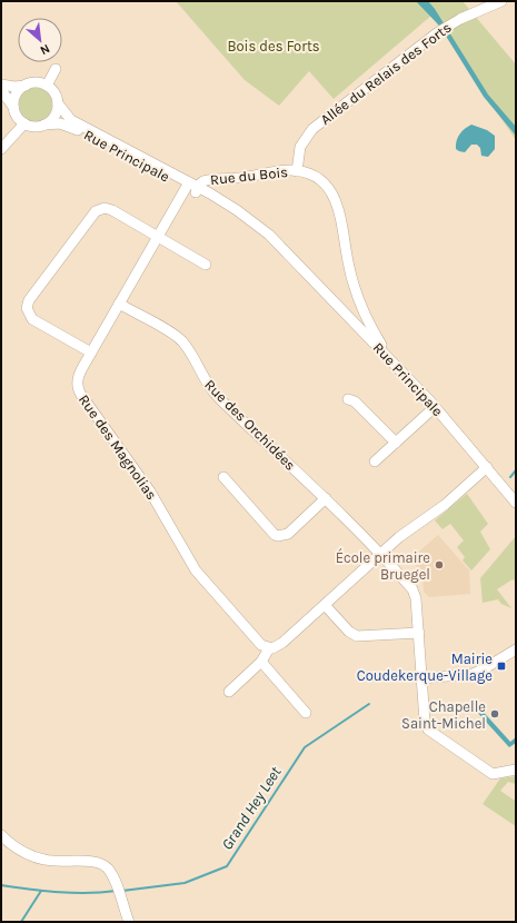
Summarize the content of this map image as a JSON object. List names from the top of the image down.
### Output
{
  "streets": {
    "street": [
      "Allée du Relais des Forts",
      "Rue Principale",
      "Rue du Bois",
      "Rue des Orchidées",
      "Rue des Magnolias"
    ]
  },
  "crossings": [
    ["Allée du Relais des Forts", "Rue du Bois"],
    ["Rue Principale", "Rue du Bois"],
    ["Rue Principale", "Rue des Magnolias"],
    ["Rue du Bois", "Rue des Magnolias"],
    ["Rue des Orchidées", "Rue des Magnolias"]
  ],
  "water": ["Grand Hey Leet"],
  "parks": ["Bois des Forts"],
  "places": {
    "other": ["École primaire Bruegel", "Chapelle Saint-Michel"],
    "transit": ["Mairie Coudekerque-Village"]
  },
  "north": "bottom right"
}
